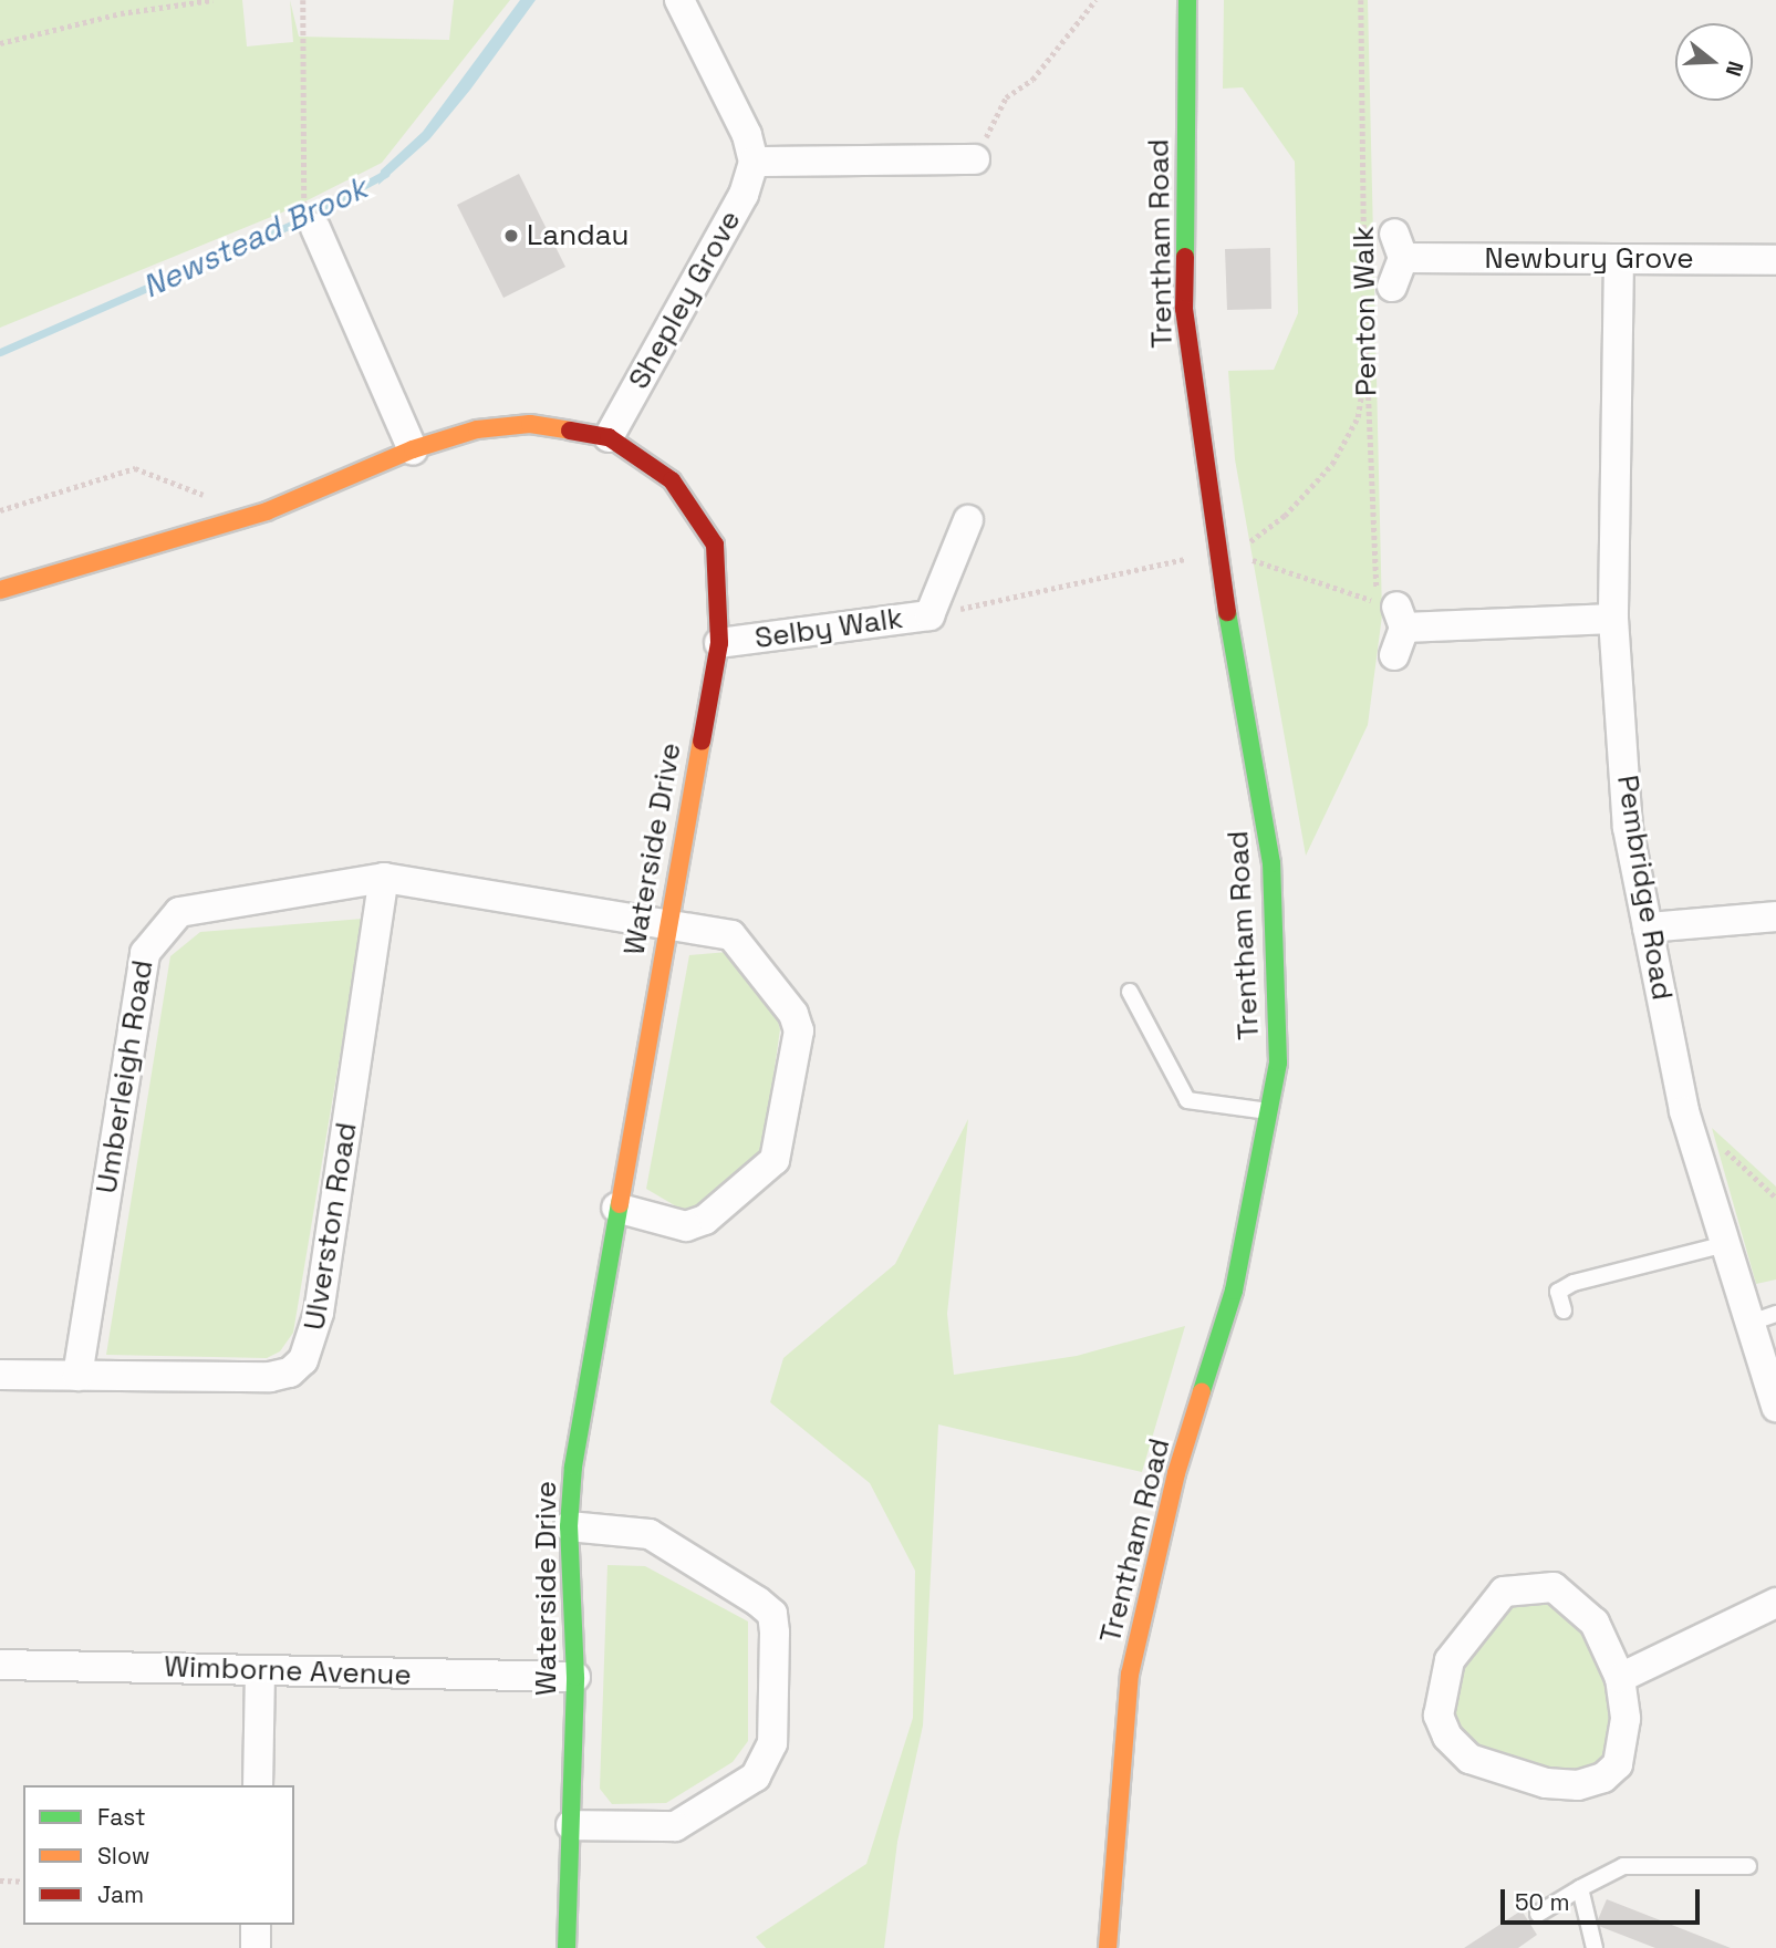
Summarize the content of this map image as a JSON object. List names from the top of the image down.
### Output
{
  "streets": {
    "street": [
      "Trentham Road",
      "Newbury Grove",
      "Shepley Grove",
      "Selby Walk",
      "Waterside Drive",
      "Pembridge Road",
      "Umberleigh Road",
      "Ulverston Road",
      "Wimborne Avenue"
    ],
    "path": ["Penton Walk"]
  },
  "crossings": [
    ["Newbury Grove", "Pembridge Road"],
    ["Shepley Grove", "Waterside Drive"],
    ["Selby Walk", "Waterside Drive"],
    ["Waterside Drive", "Umberleigh Road"],
    ["Waterside Drive", "Wimborne Avenue"],
    ["Umberleigh Road", "Ulverston Road"]
  ],
  "water": ["Newstead Brook"],
  "places": ["Landau"],
  "legend": ["Fast", "Slow", "Jam"],
  "scale_bar": "50 m",
  "north": "right"
}
